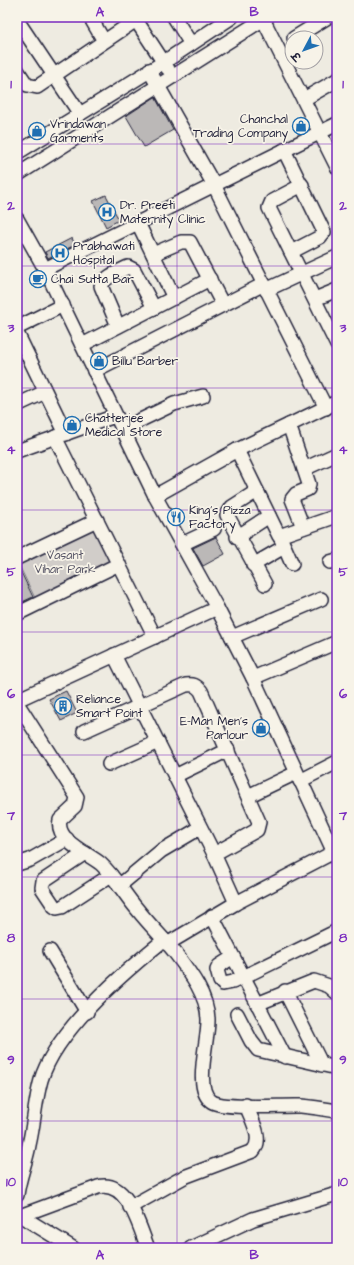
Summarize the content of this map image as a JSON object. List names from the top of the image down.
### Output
{
  "parks": ["Vasant Vihar Park"],
  "places": {
    "shop": [
      "Chanchal Trading Company",
      "Vrindawan Garments",
      "Billu Barber",
      "Chatterjee Medical Store",
      "E-Man Men's Parlour"
    ],
    "hospital": ["Dr. Preeti Maternity Clinic", "Prabhawati Hospital"],
    "cafe": ["Chai Sutta Bar"],
    "restaurant": ["King's Pizza Factory"],
    "building": ["Reliance Smart Point"]
  },
  "north": "bottom left",
  "grid": {
    "columns": ["A", "B"],
    "rows": [
      "1",
      "2",
      "3",
      "4",
      "5",
      "6",
      "7",
      "8",
      "9",
      "10"
    ]
  }
}
